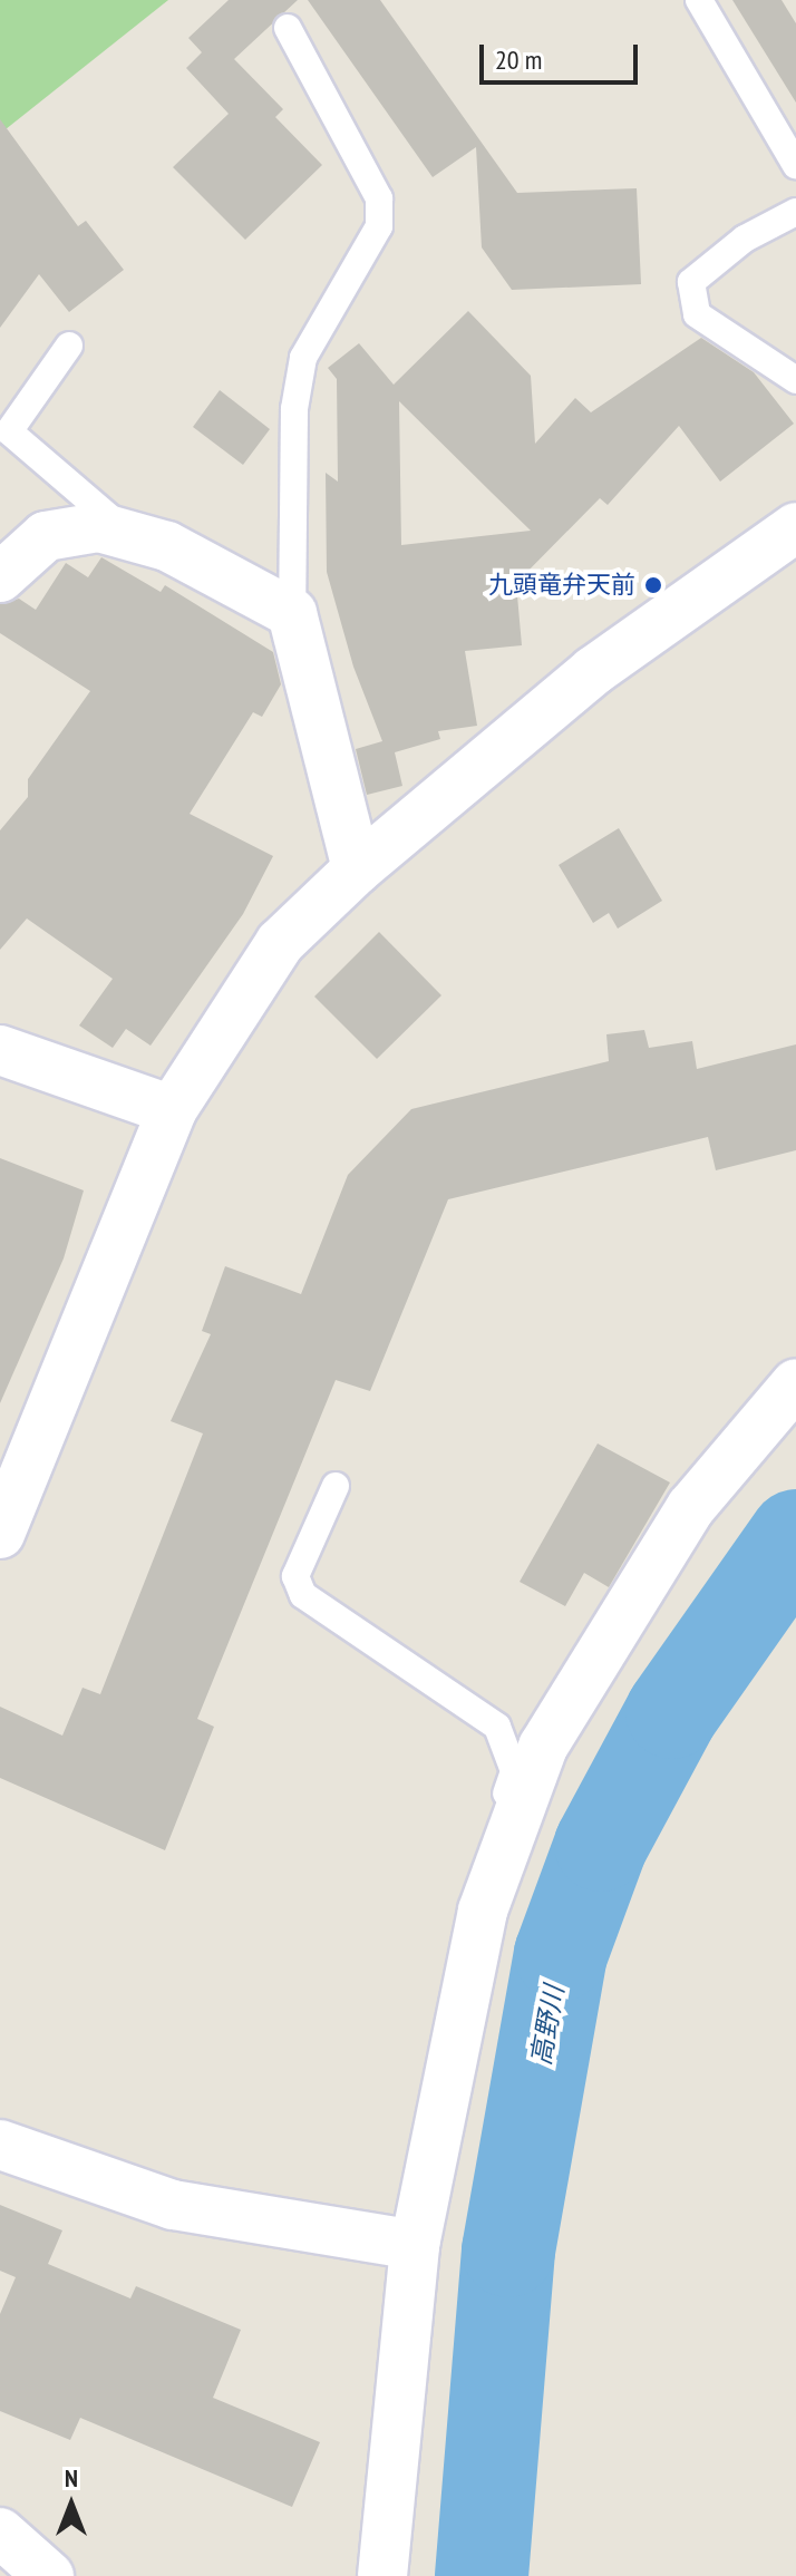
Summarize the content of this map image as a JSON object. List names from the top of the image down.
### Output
{
  "water": ["高野川"],
  "places": ["九頭竜弁天前"],
  "scale_bar": "20 m",
  "north": "top"
}
